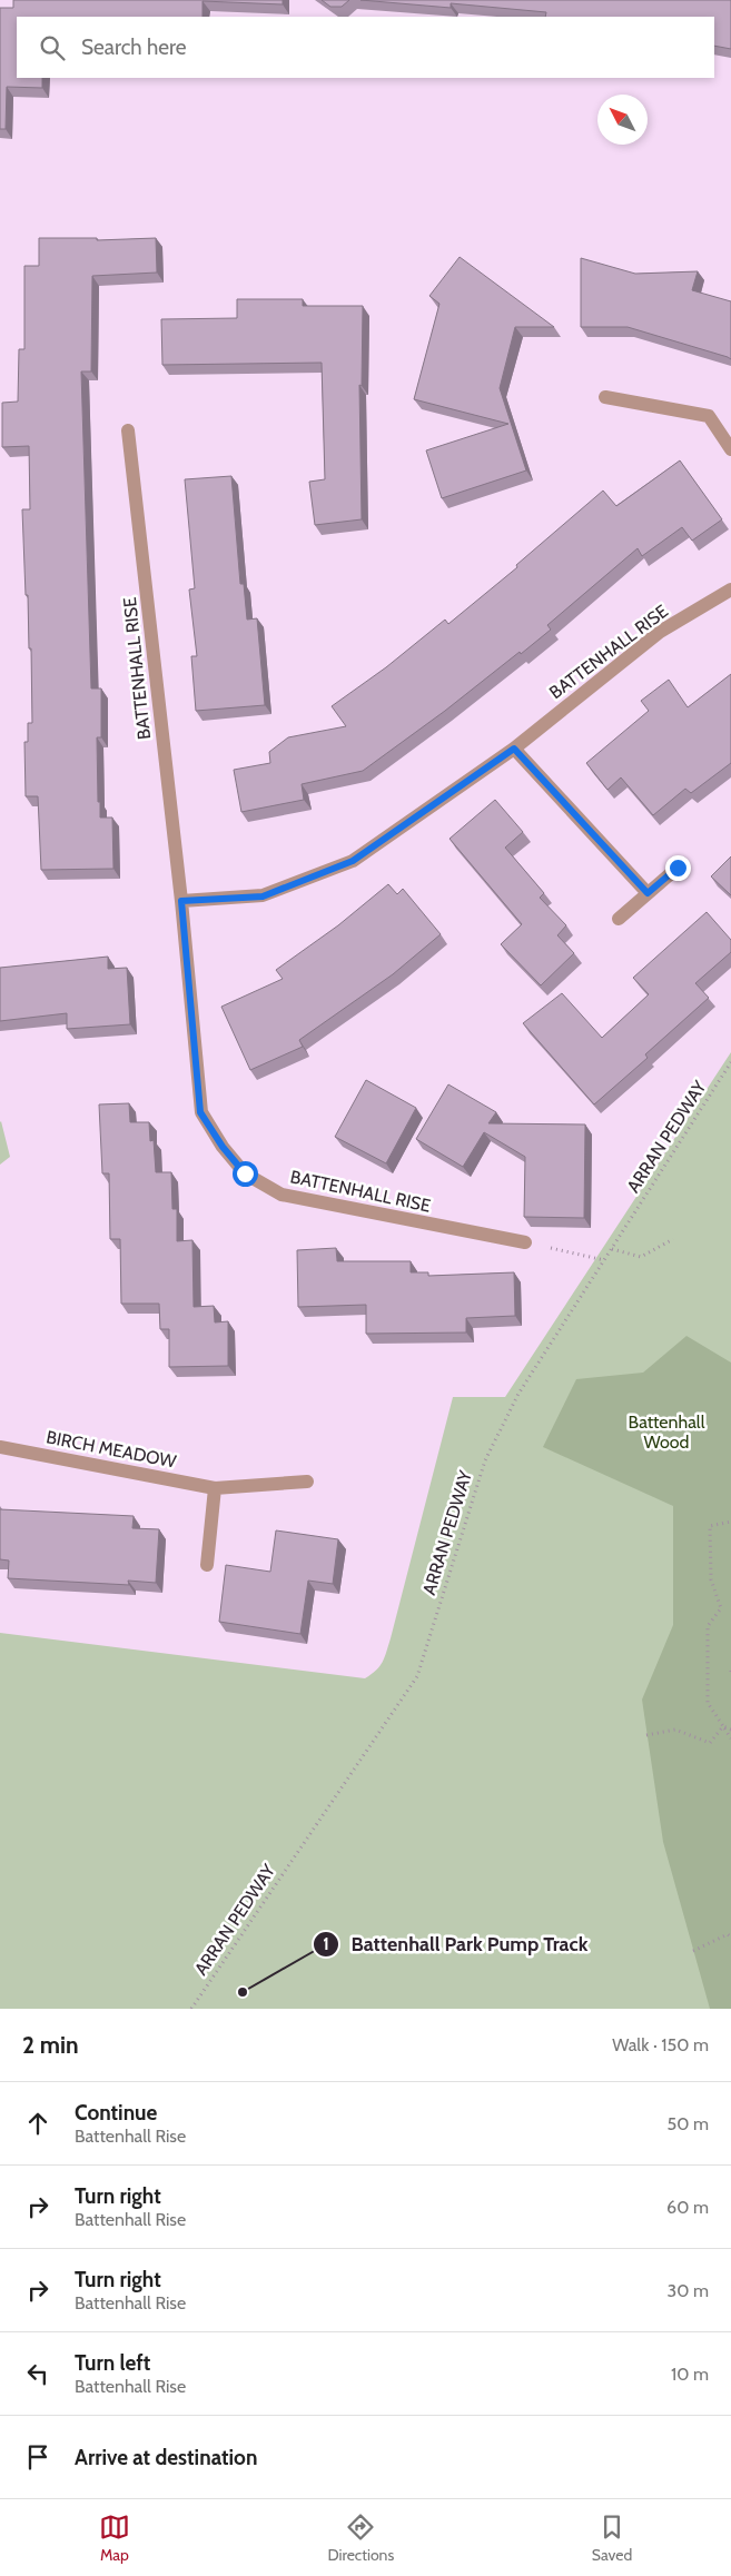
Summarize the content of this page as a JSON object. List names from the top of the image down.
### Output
{
  "streets": {
    "street": ["BATTENHALL RISE", "BIRCH MEADOW"],
    "path": ["ARRAN PEDWAY"]
  },
  "parks": ["Battenhall Wood"],
  "places": ["Battenhall Park Pump Track"],
  "north": "top left",
  "page": {
    "search": "Search here",
    "heading": ["2 min", "Walk · 150 m"],
    "list": [
      ["Continue", "Battenhall Rise", "50 m"],
      ["Turn right", "Battenhall Rise", "60 m"],
      ["Turn right", "Battenhall Rise", "30 m"],
      ["Turn left", "Battenhall Rise", "10 m"],
      "Arrive at destination"
    ],
    "nav": ["Map", "Directions", "Saved"]
  }
}
